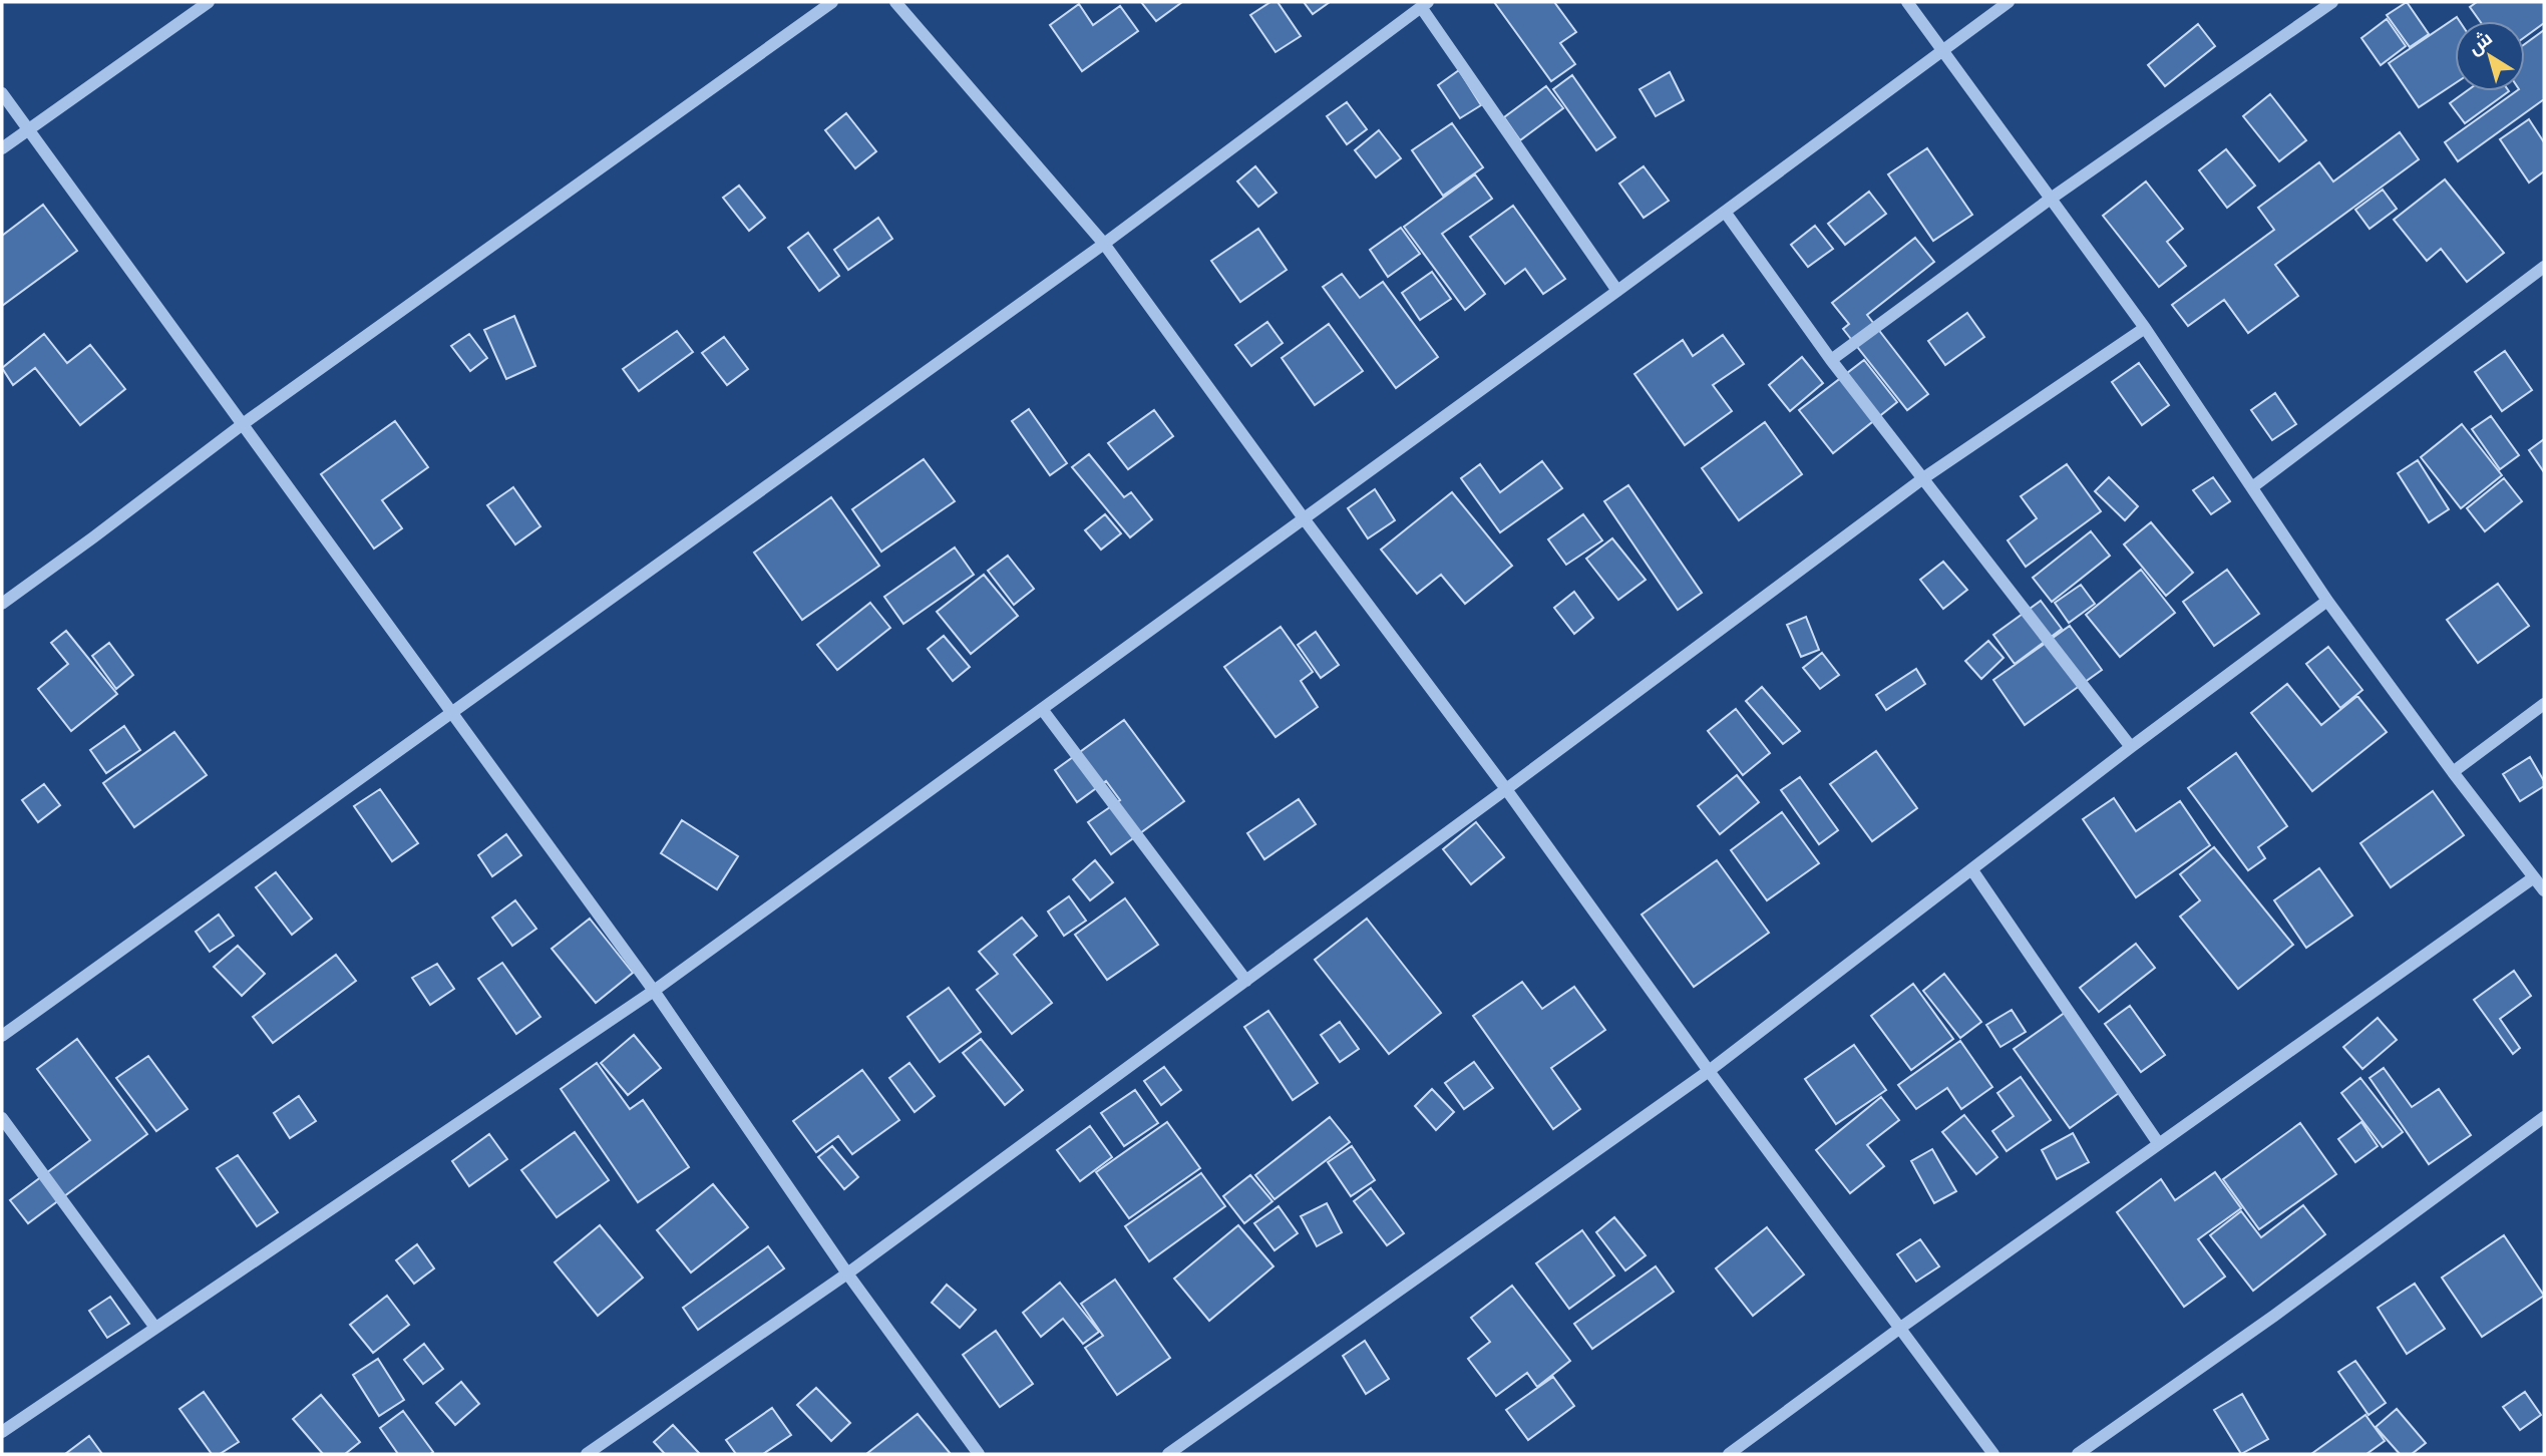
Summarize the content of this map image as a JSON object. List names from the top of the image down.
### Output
{
  "north": "top left"
}
